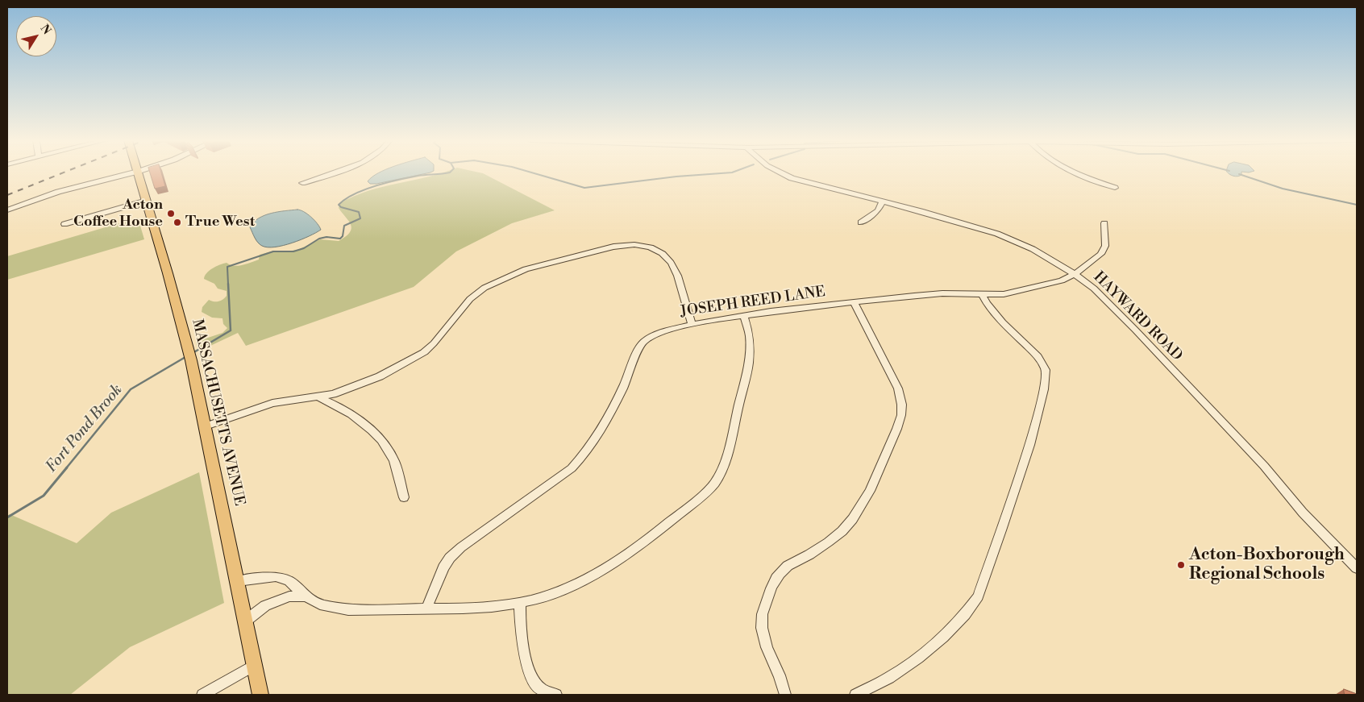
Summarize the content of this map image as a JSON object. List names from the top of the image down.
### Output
{
  "streets": {
    "main road": ["MASSACHUSETTS AVENUE"],
    "street": ["JOSEPH REED LANE", "HAYWARD ROAD"]
  },
  "crossings": [
    ["JOSEPH REED LANE", "HAYWARD ROAD"]
  ],
  "water": ["Fort Pond Brook"],
  "places": ["Acton Coffee House", "True West", "Acton-Boxborough Regional Schools"],
  "north": "top right"
}
